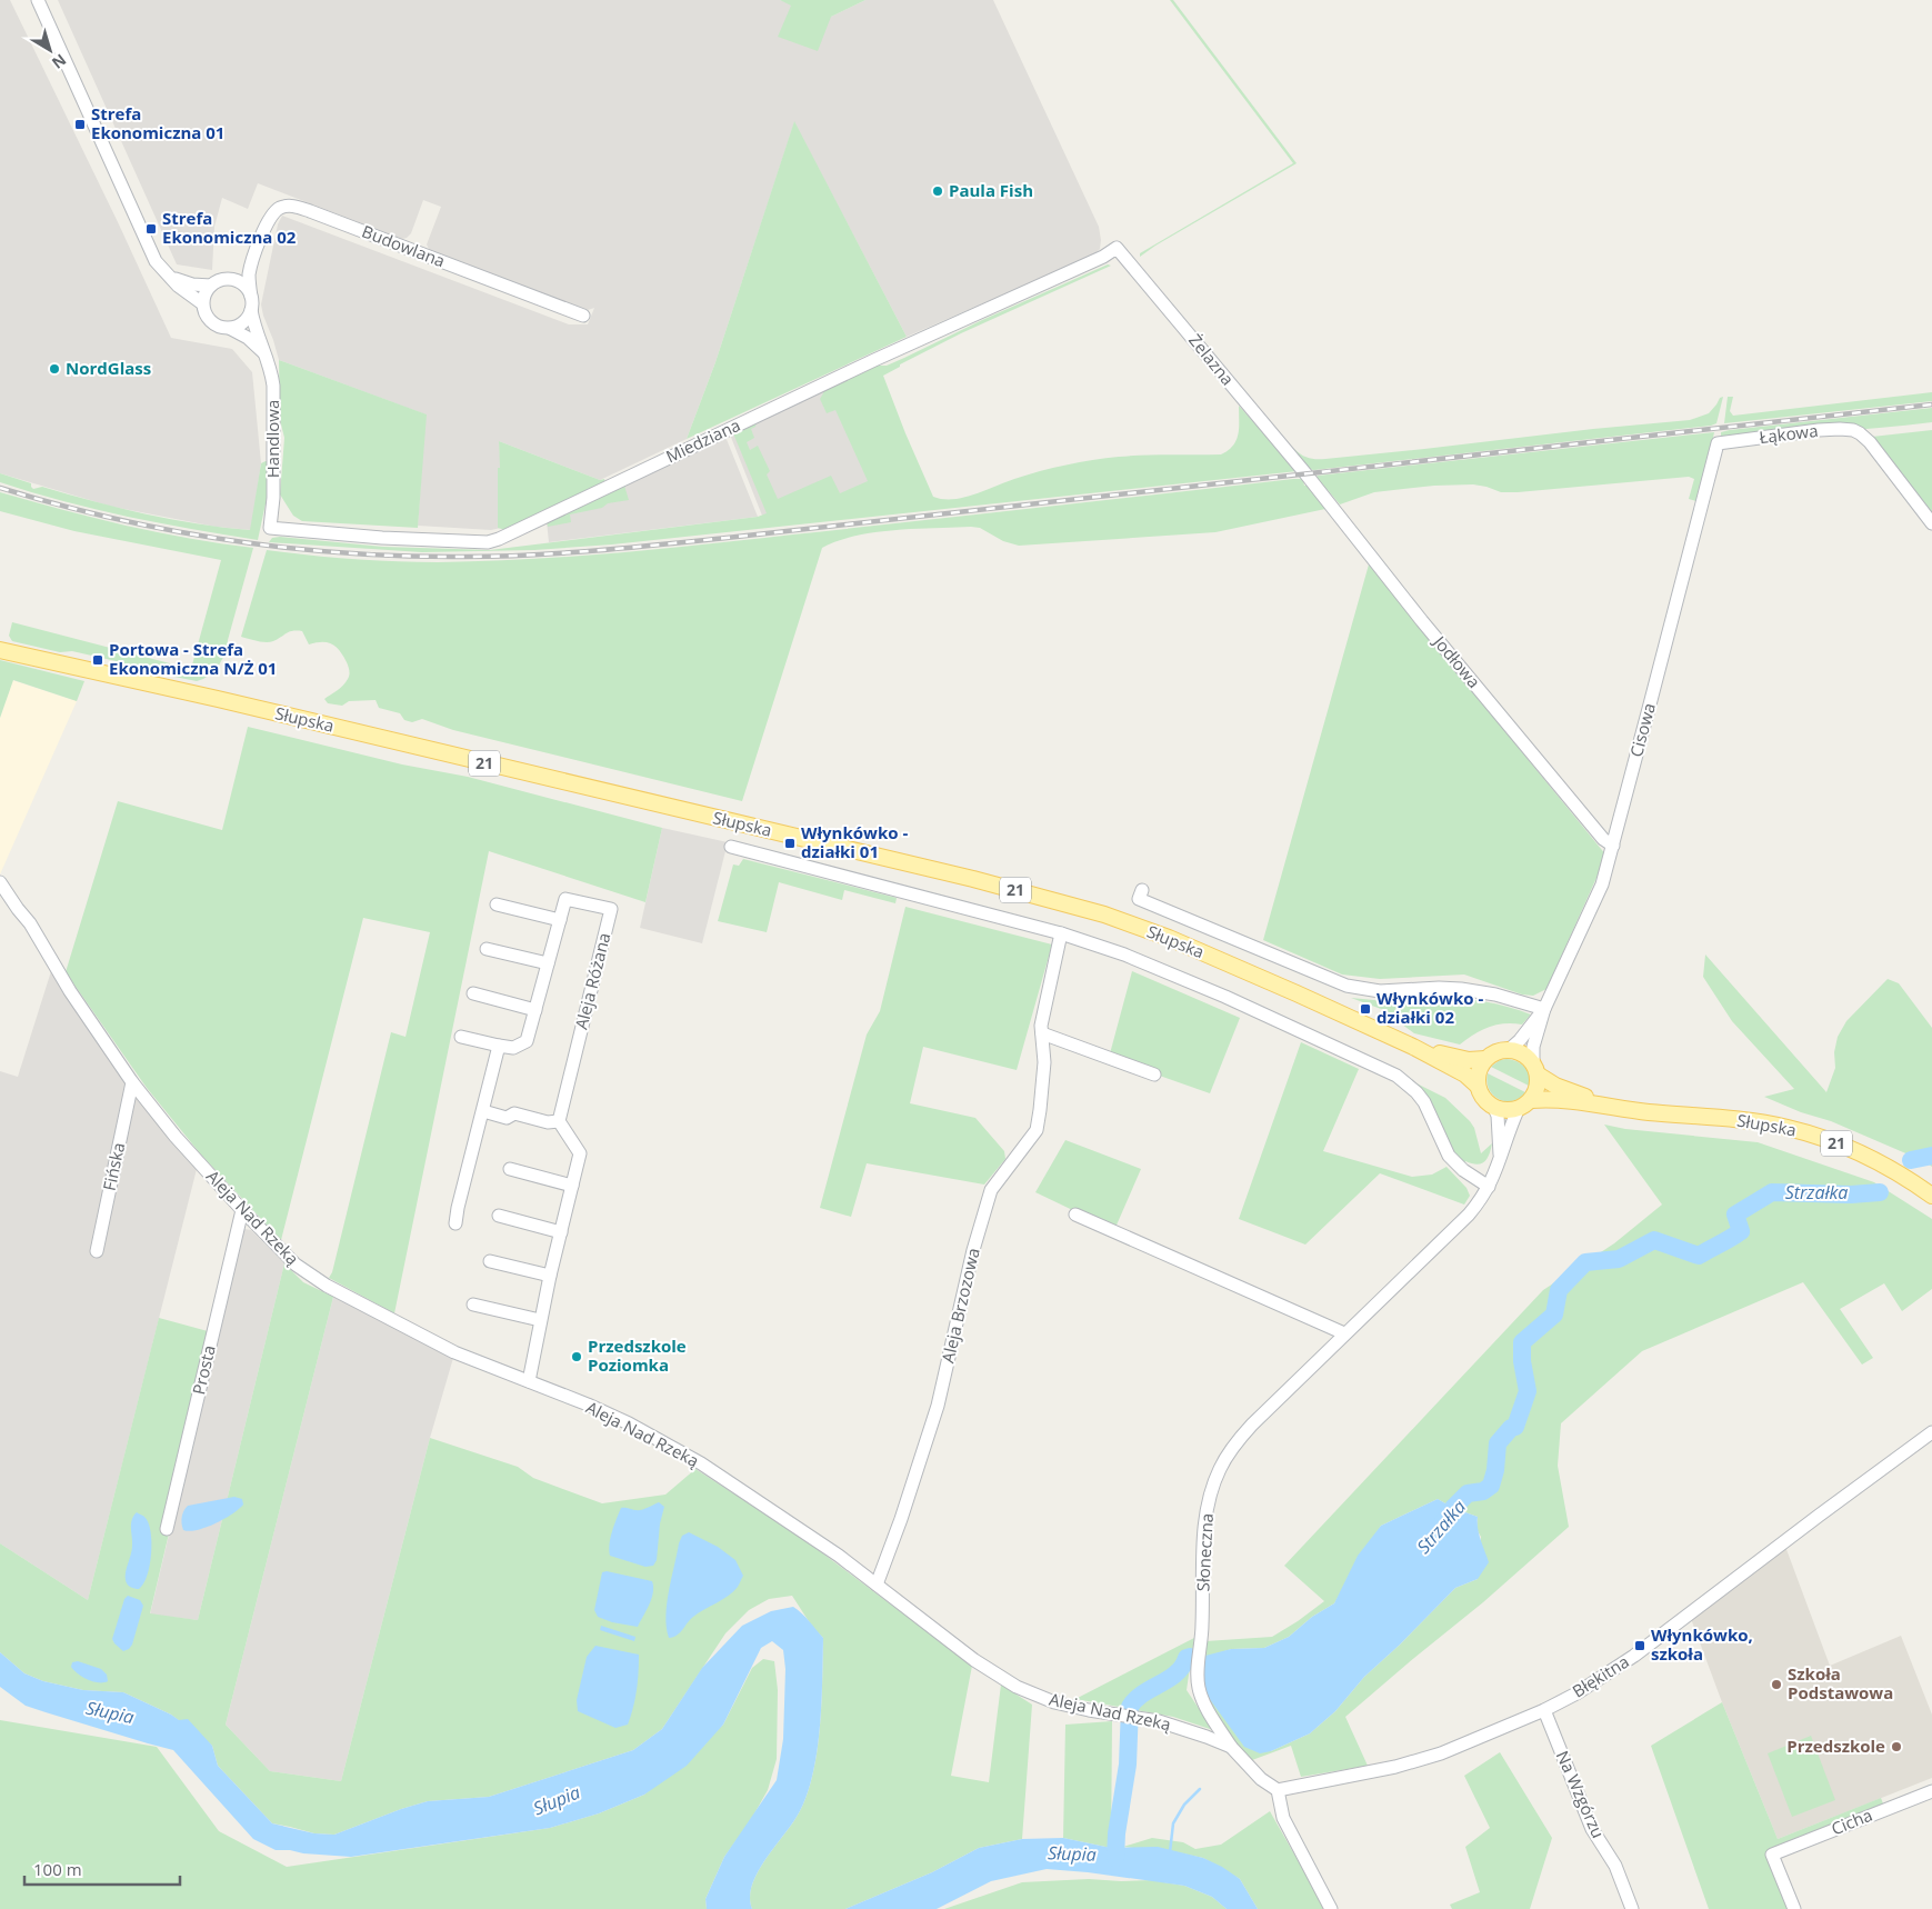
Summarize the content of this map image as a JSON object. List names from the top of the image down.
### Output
{
  "streets": {
    "main road": ["Słupska", "21"],
    "street": [
      "Budowlana",
      "Żelazna",
      "Łąkowa",
      "Handlowa",
      "Miedziana",
      "Jodłowa",
      "Cisowa",
      "Aleja Różana",
      "Fińska",
      "Aleja Nad Rzeką",
      "Aleja Brzozowa",
      "Prosta",
      "Słoneczna",
      "Błękitna",
      "Na Wzgórzu",
      "Cicha"
    ]
  },
  "crossings": [
    ["Budowlana", "Handlowa"],
    ["Żelazna", "Miedziana"],
    ["Żelazna", "Jodłowa"],
    ["Łąkowa", "Cisowa"],
    ["Handlowa", "Miedziana"],
    ["Jodłowa", "Cisowa"],
    ["Słupska", "Cisowa"],
    ["Słupska", "21"],
    ["Słupska", "Słoneczna"],
    ["Cisowa", "21"],
    ["Cisowa", "Słoneczna"],
    ["21", "Słoneczna"],
    ["Fińska", "Aleja Nad Rzeką"],
    ["Aleja Nad Rzeką", "Aleja Brzozowa"],
    ["Aleja Nad Rzeką", "Prosta"],
    ["Aleja Nad Rzeką", "Słoneczna"],
    ["Aleja Nad Rzeką", "Błękitna"],
    ["Błękitna", "Na Wzgórzu"]
  ],
  "water": ["Strzałka", "Słupia"],
  "places": {
    "transit": [
      "Strefa Ekonomiczna 01",
      "Strefa Ekonomiczna 02",
      "Portowa - Strefa Ekonomiczna N/Ż 01",
      "Włynkówko - działki 01",
      "Włynkówko - działki 02",
      "Włynkówko, szkoła"
    ],
    "other": [
      "Paula Fish",
      "NordGlass",
      "Przedszkole Poziomka",
      "Szkoła Podstawowa",
      "Przedszkole"
    ]
  },
  "scale_bar": "100 m",
  "north": "bottom right"
}
